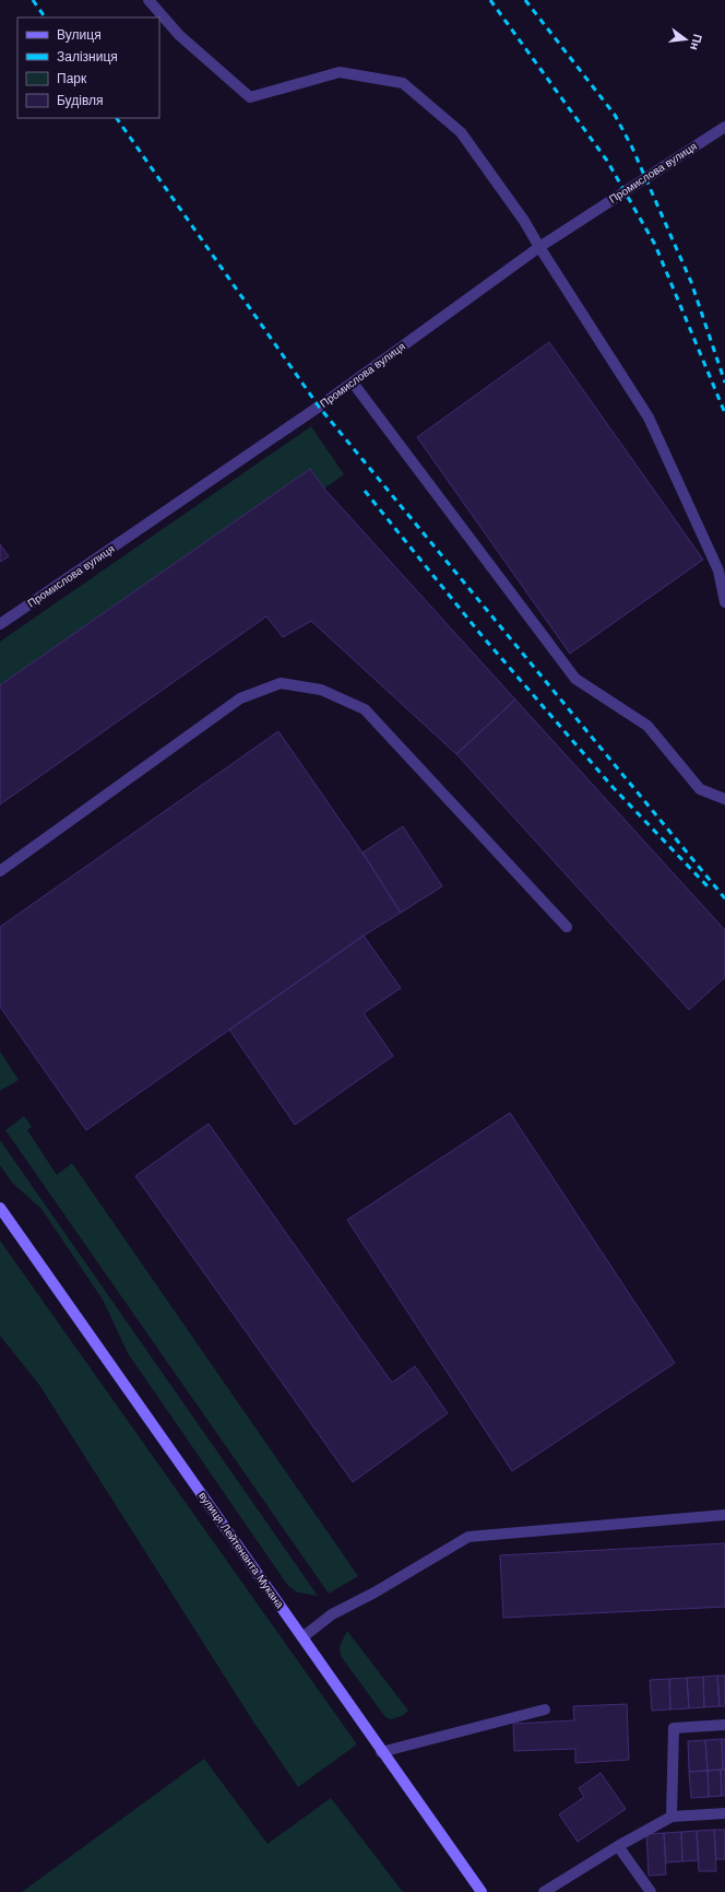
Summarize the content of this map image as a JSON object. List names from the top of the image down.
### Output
{
  "streets": {
    "main road": ["вулиця Лейтенанта Мукана"],
    "street": ["Промислова вулиця"]
  },
  "legend": [
    "Вулиця",
    "Залізниця",
    "Парк",
    "Будівля"
  ],
  "north": "right"
}
